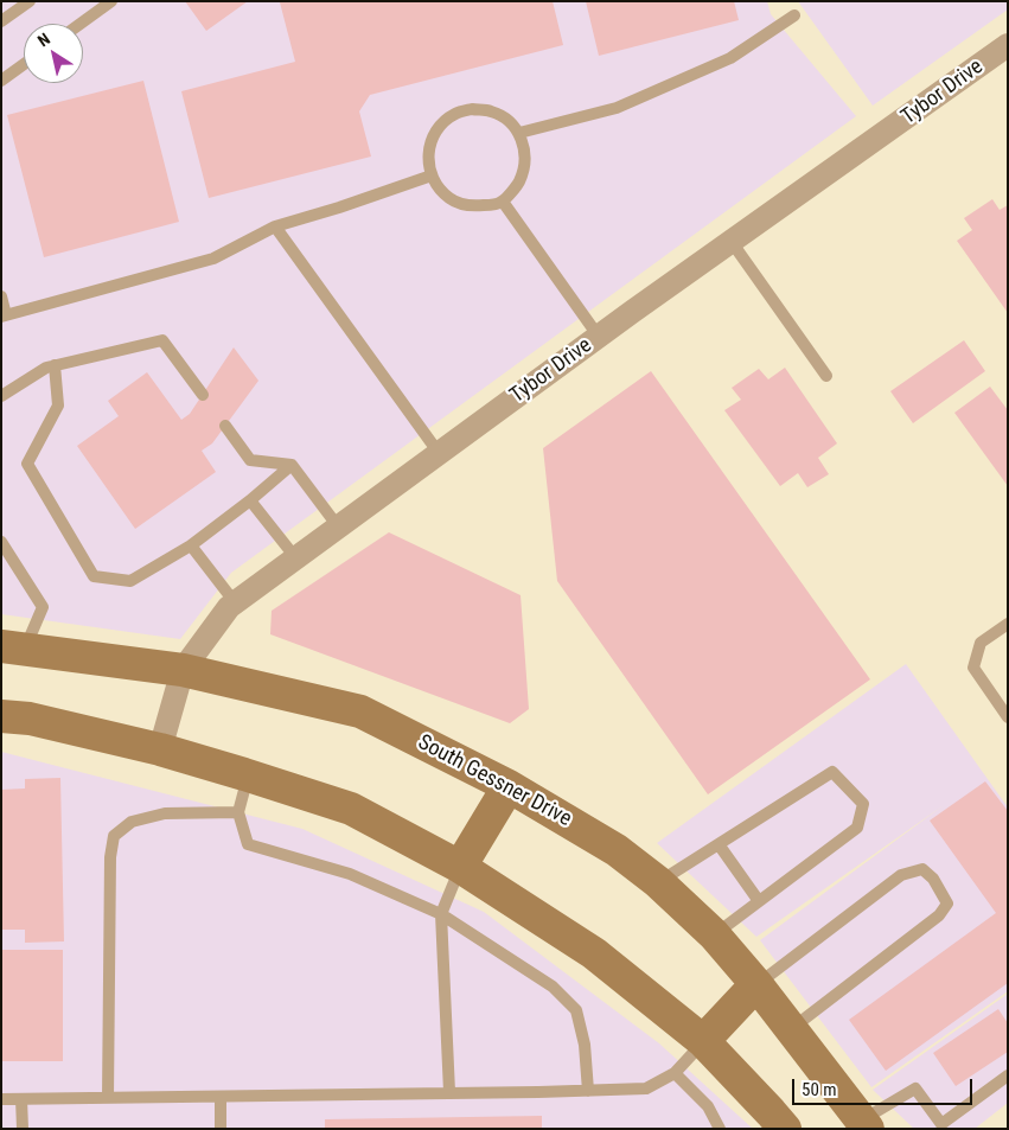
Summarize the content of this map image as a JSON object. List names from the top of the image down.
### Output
{
  "streets": {
    "main road": ["South Gessner Drive"],
    "street": ["Tybor Drive"]
  },
  "crossings": [
    ["Tybor Drive", "South Gessner Drive"]
  ],
  "scale_bar": "50 m",
  "north": "top left"
}
